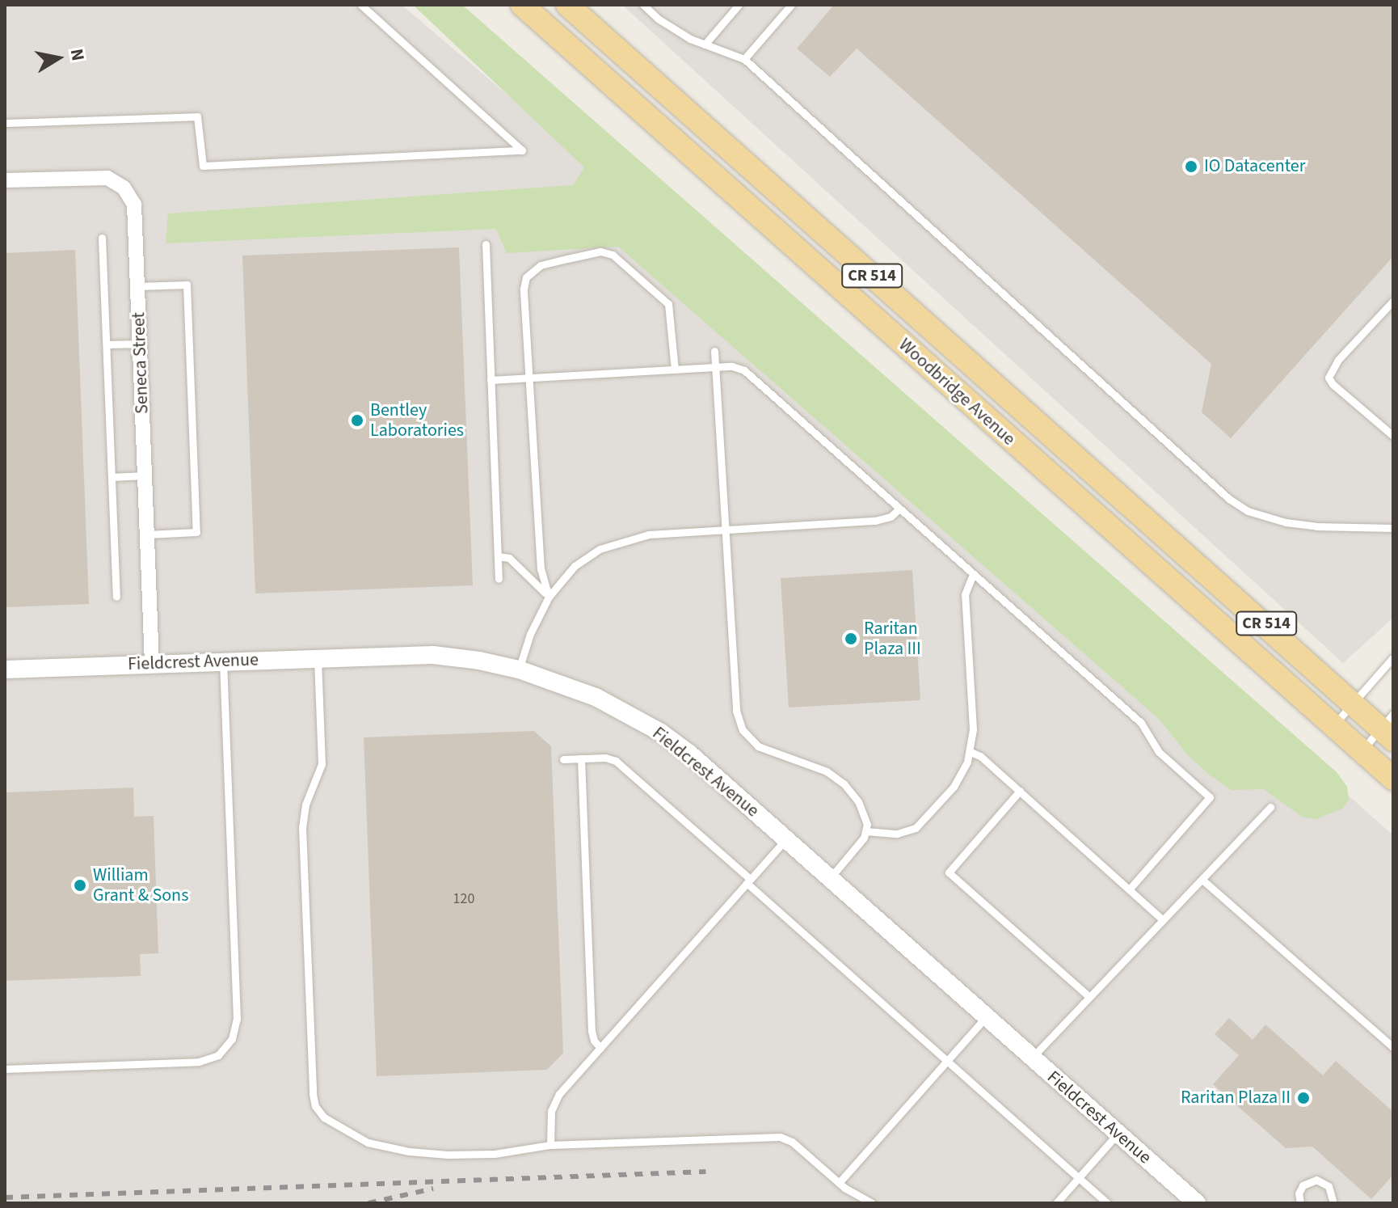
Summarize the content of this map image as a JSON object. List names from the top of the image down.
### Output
{
  "streets": {
    "main road": ["CR 514", "Woodbridge Avenue"],
    "street": ["Seneca Street", "Fieldcrest Avenue"]
  },
  "crossings": [
    ["Seneca Street", "Fieldcrest Avenue"]
  ],
  "places": [
    "IO Datacenter",
    "Bentley Laboratories",
    "Raritan Plaza III",
    "William Grant & Sons",
    "Raritan Plaza II"
  ],
  "house_numbers": ["120"],
  "north": "right"
}
